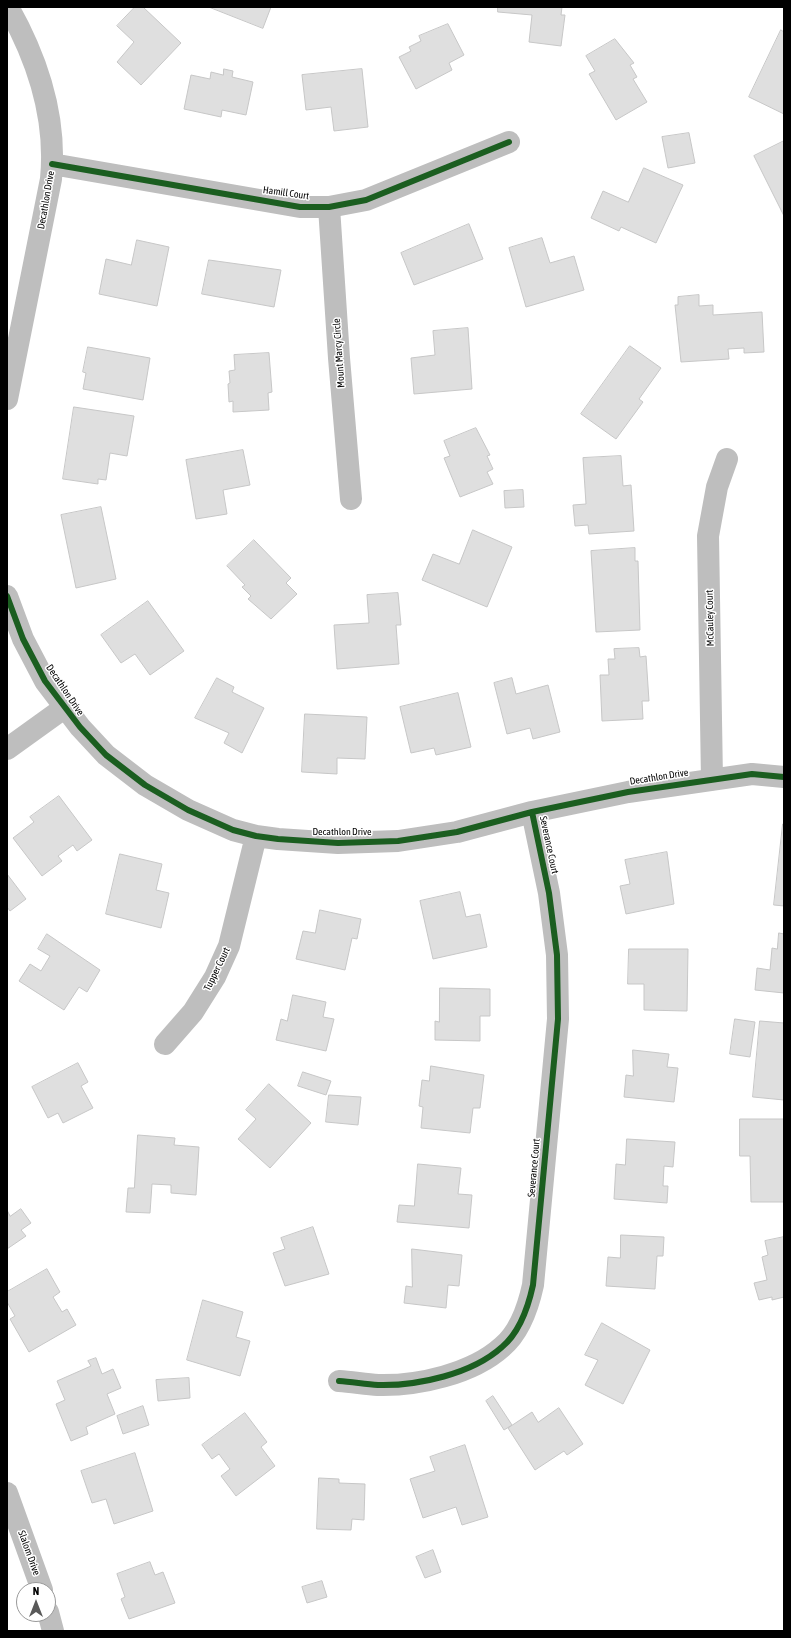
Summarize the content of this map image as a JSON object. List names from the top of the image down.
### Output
{
  "streets": {
    "street": [
      "Hamill Court",
      "Decathlon Drive",
      "Mount Marcy Circle",
      "McCauley Court",
      "Severance Court",
      "Tupper Court",
      "Slalom Drive"
    ]
  },
  "crossings": [
    ["Hamill Court", "Decathlon Drive"],
    ["Hamill Court", "Mount Marcy Circle"],
    ["Decathlon Drive", "McCauley Court"],
    ["Decathlon Drive", "Severance Court"],
    ["Decathlon Drive", "Tupper Court"]
  ],
  "north": "top"
}
